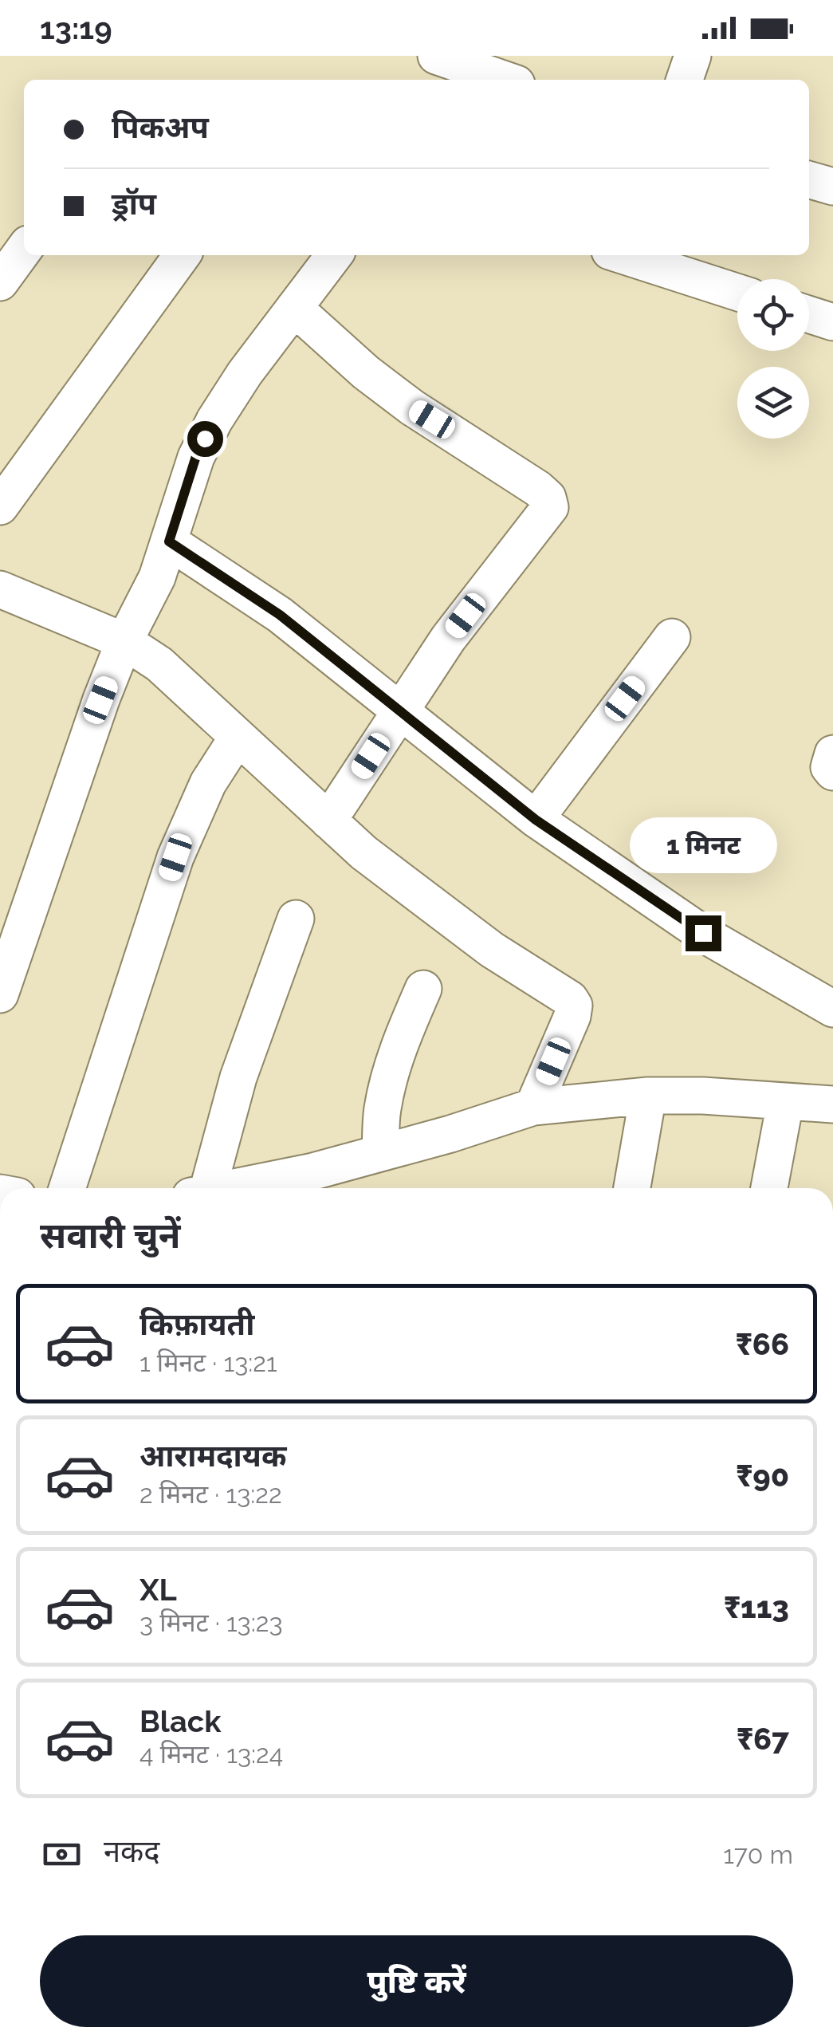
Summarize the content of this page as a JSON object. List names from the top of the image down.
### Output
{
  "page": {
    "status": "13:19",
    "banner": ["पिकअप", "ड्रॉप"],
    "bubble": "1 मिनट",
    "heading": "सवारी चुनें",
    "list": [
      {
        "name": "किफ़ायती",
        "note": "1 मिनट · 13:21",
        "value": "₹66"
      },
      {
        "name": "आरामदायक",
        "note": "2 मिनट · 13:22",
        "value": "₹90"
      },
      {
        "name": "XL",
        "note": "3 मिनट · 13:23",
        "value": "₹113"
      },
      {
        "name": "Black",
        "note": "4 मिनट · 13:24",
        "value": "₹67"
      }
    ],
    "pay": ["नकद", "170 m"],
    "buttons": "पुष्टि करें"
  }
}
